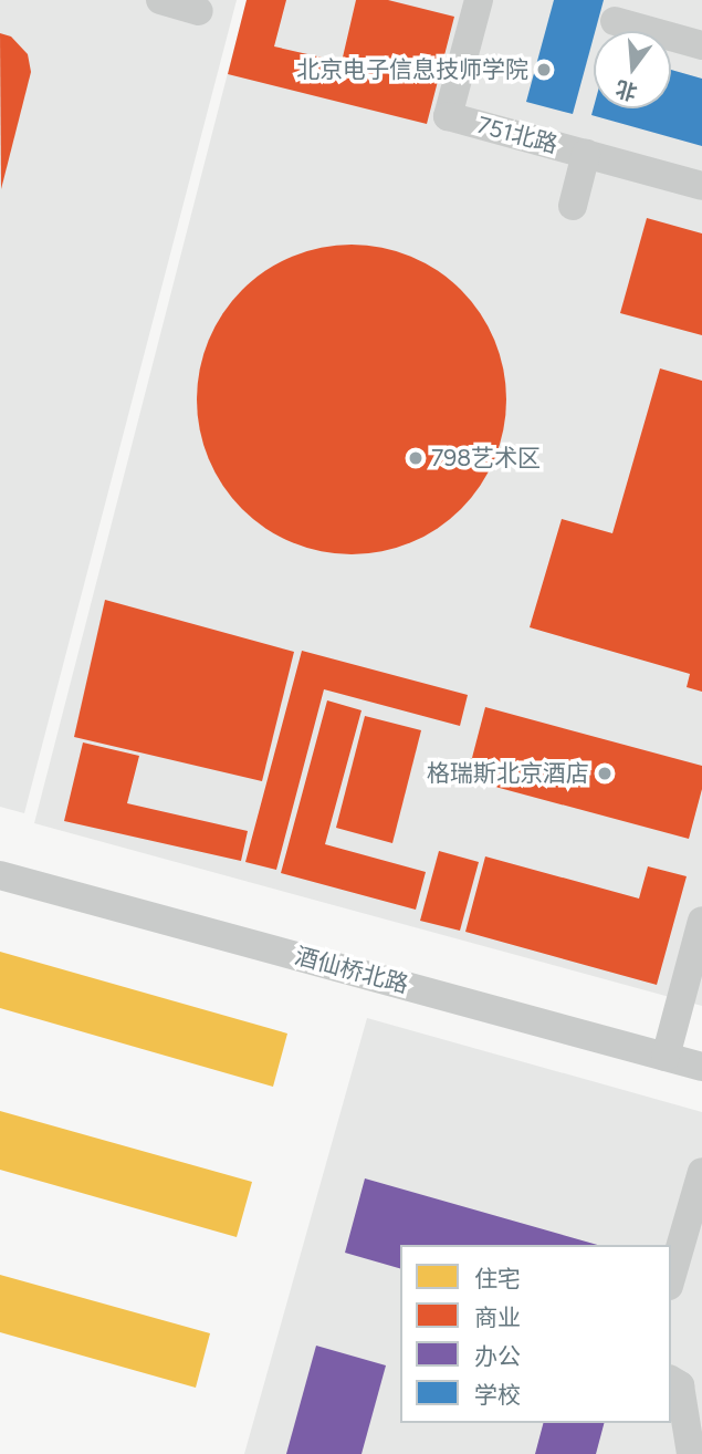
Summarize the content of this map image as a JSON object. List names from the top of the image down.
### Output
{
  "streets": {
    "street": ["751北路", "酒仙桥北路"]
  },
  "places": ["北京电子信息技师学院", "798艺术区", "格瑞斯北京酒店"],
  "legend": [
    "住宅",
    "商业",
    "办公",
    "学校"
  ],
  "north": "bottom"
}
